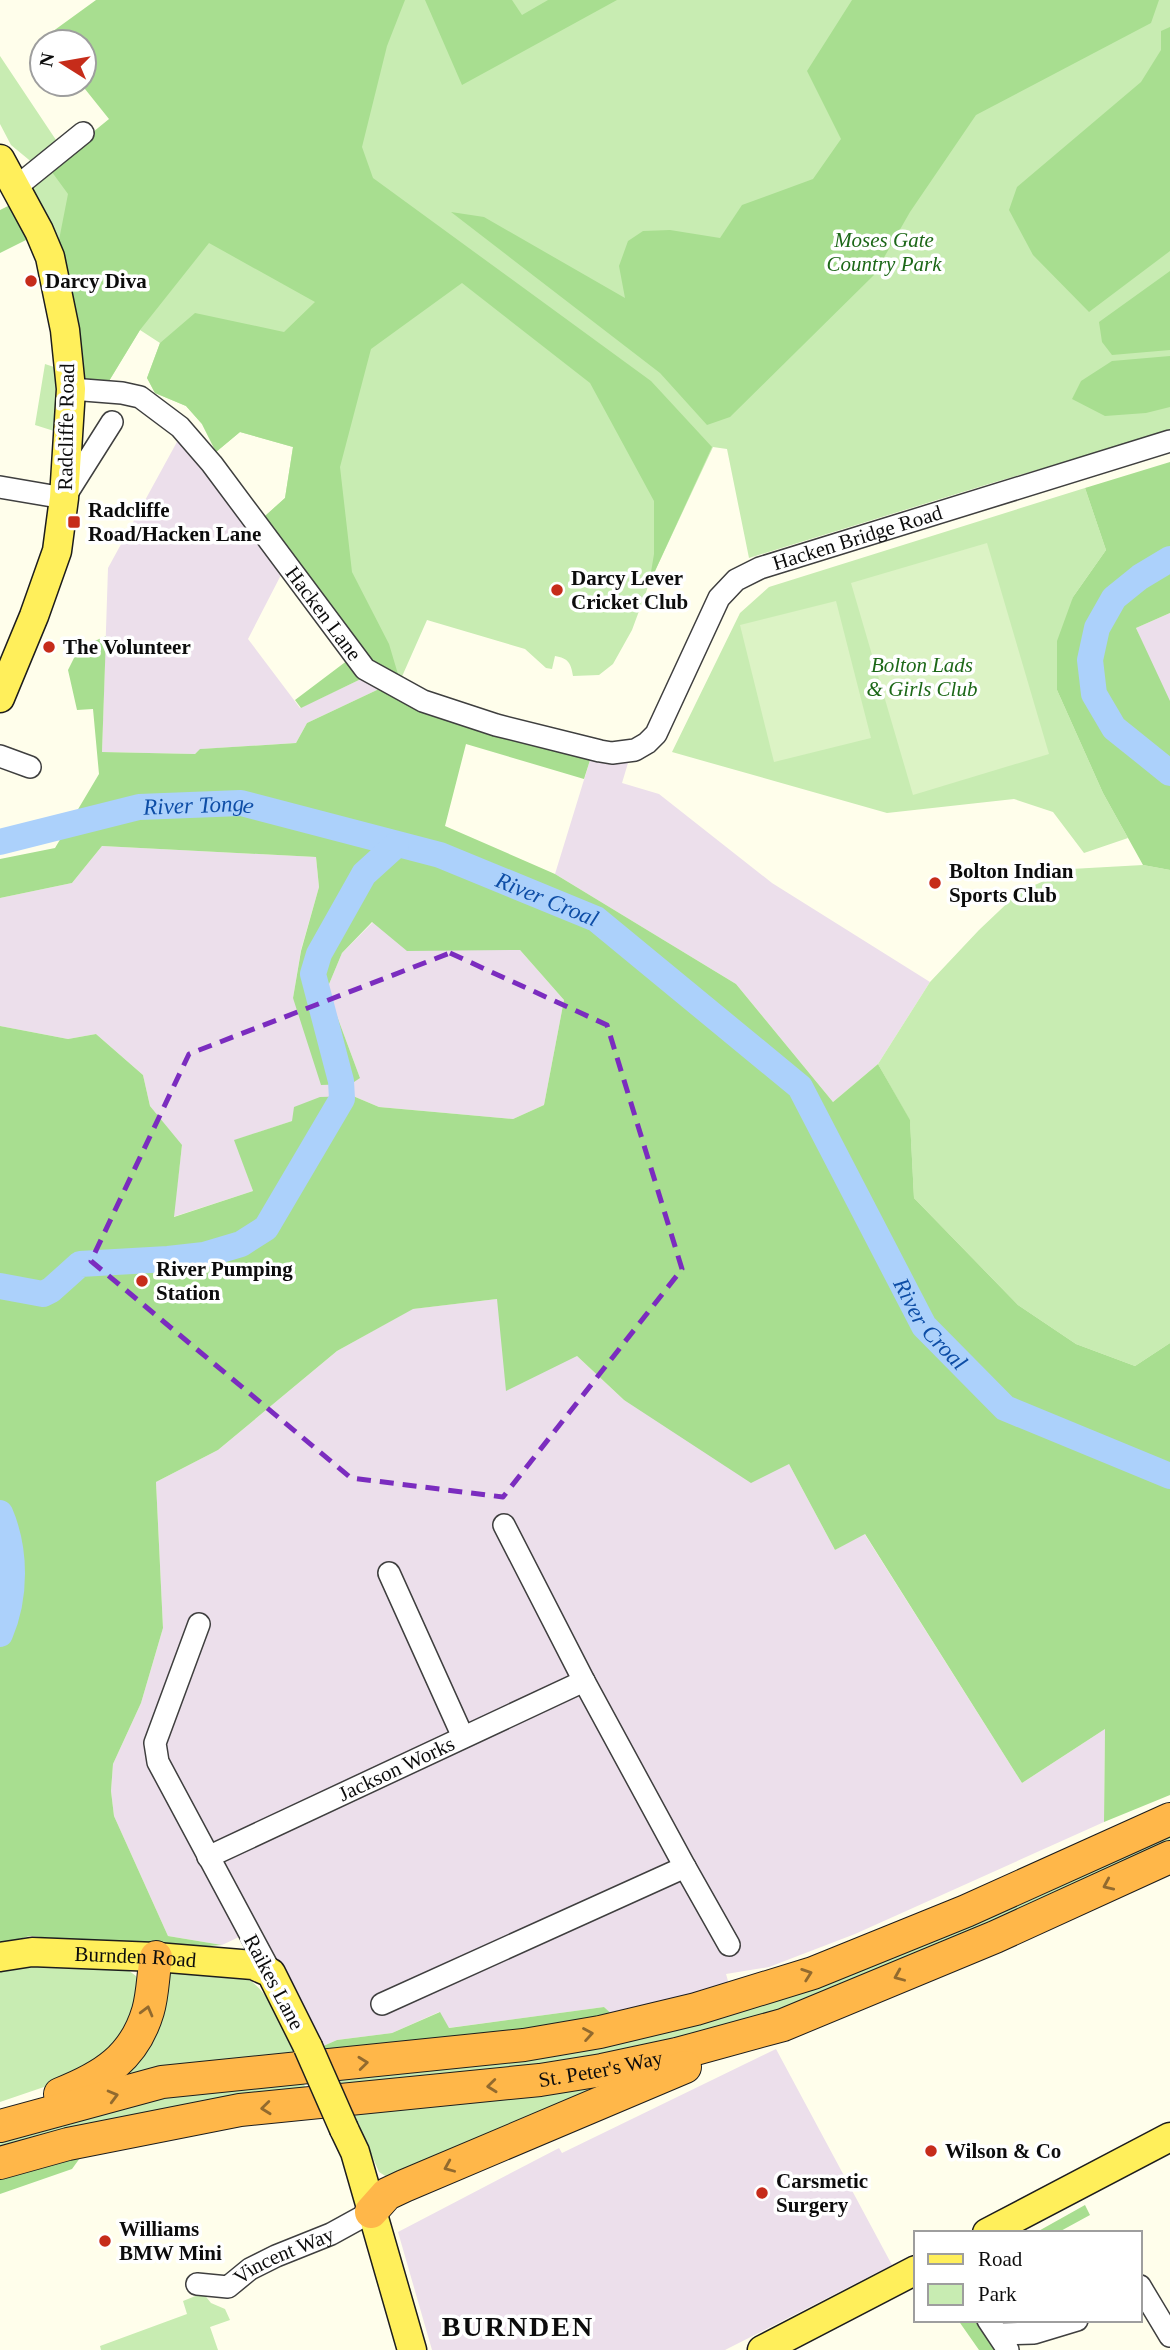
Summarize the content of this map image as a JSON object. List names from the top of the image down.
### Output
{
  "streets": {
    "highway": ["St. Peter's Way"],
    "main road": ["Radcliffe Road", "Burnden Road", "Raikes Lane"],
    "street": [
      "Hacken Bridge Road",
      "Hacken Lane",
      "Jackson Works",
      "Vincent Way"
    ]
  },
  "crossings": [
    ["Radcliffe Road", "Hacken Lane"],
    ["Hacken Bridge Road", "Hacken Lane"],
    ["Jackson Works", "Raikes Lane"],
    ["Burnden Road", "Raikes Lane"],
    ["Raikes Lane", "Vincent Way"]
  ],
  "districts": ["BURNDEN"],
  "water": ["River Tonge", "River Croal"],
  "parks": ["Moses Gate Country Park", "Bolton Lads & Girls Club"],
  "places": {
    "other": [
      "Darcy Diva",
      "Darcy Lever Cricket Club",
      "The Volunteer",
      "Bolton Indian Sports Club",
      "River Pumping Station",
      "Wilson & Co",
      "Carsmetic Surgery",
      "Williams BMW Mini"
    ],
    "transit": ["Radcliffe Road/Hacken Lane"]
  },
  "legend": ["Road", "Park"],
  "north": "left"
}
